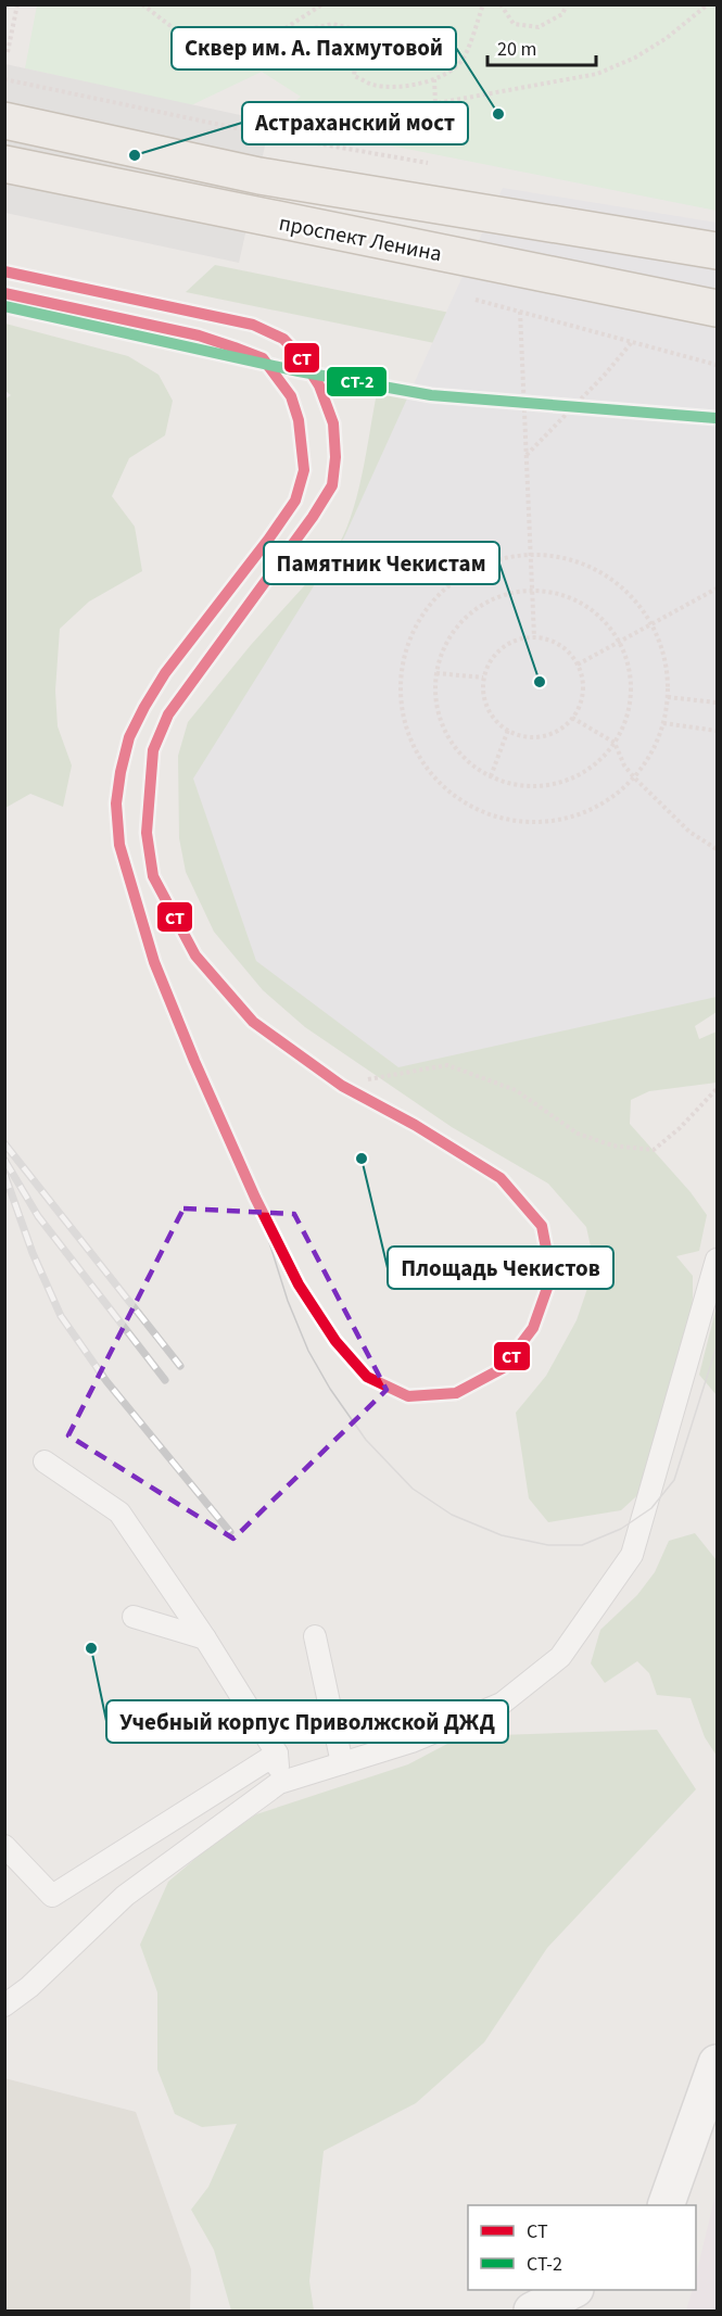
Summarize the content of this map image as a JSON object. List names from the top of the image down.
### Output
{
  "streets": {
    "main road": ["проспект Ленина"]
  },
  "places": [
    "Сквер им. А. Пахмутовой",
    "Астраханский мост",
    "Памятник Чекистам",
    "Площадь Чекистов",
    "Учебный корпус Приволжской ДЖД"
  ],
  "lines": ["transit line СТ", "transit line СТ-2"],
  "legend": ["СТ", "СТ-2"],
  "scale_bar": "20 m"
}
